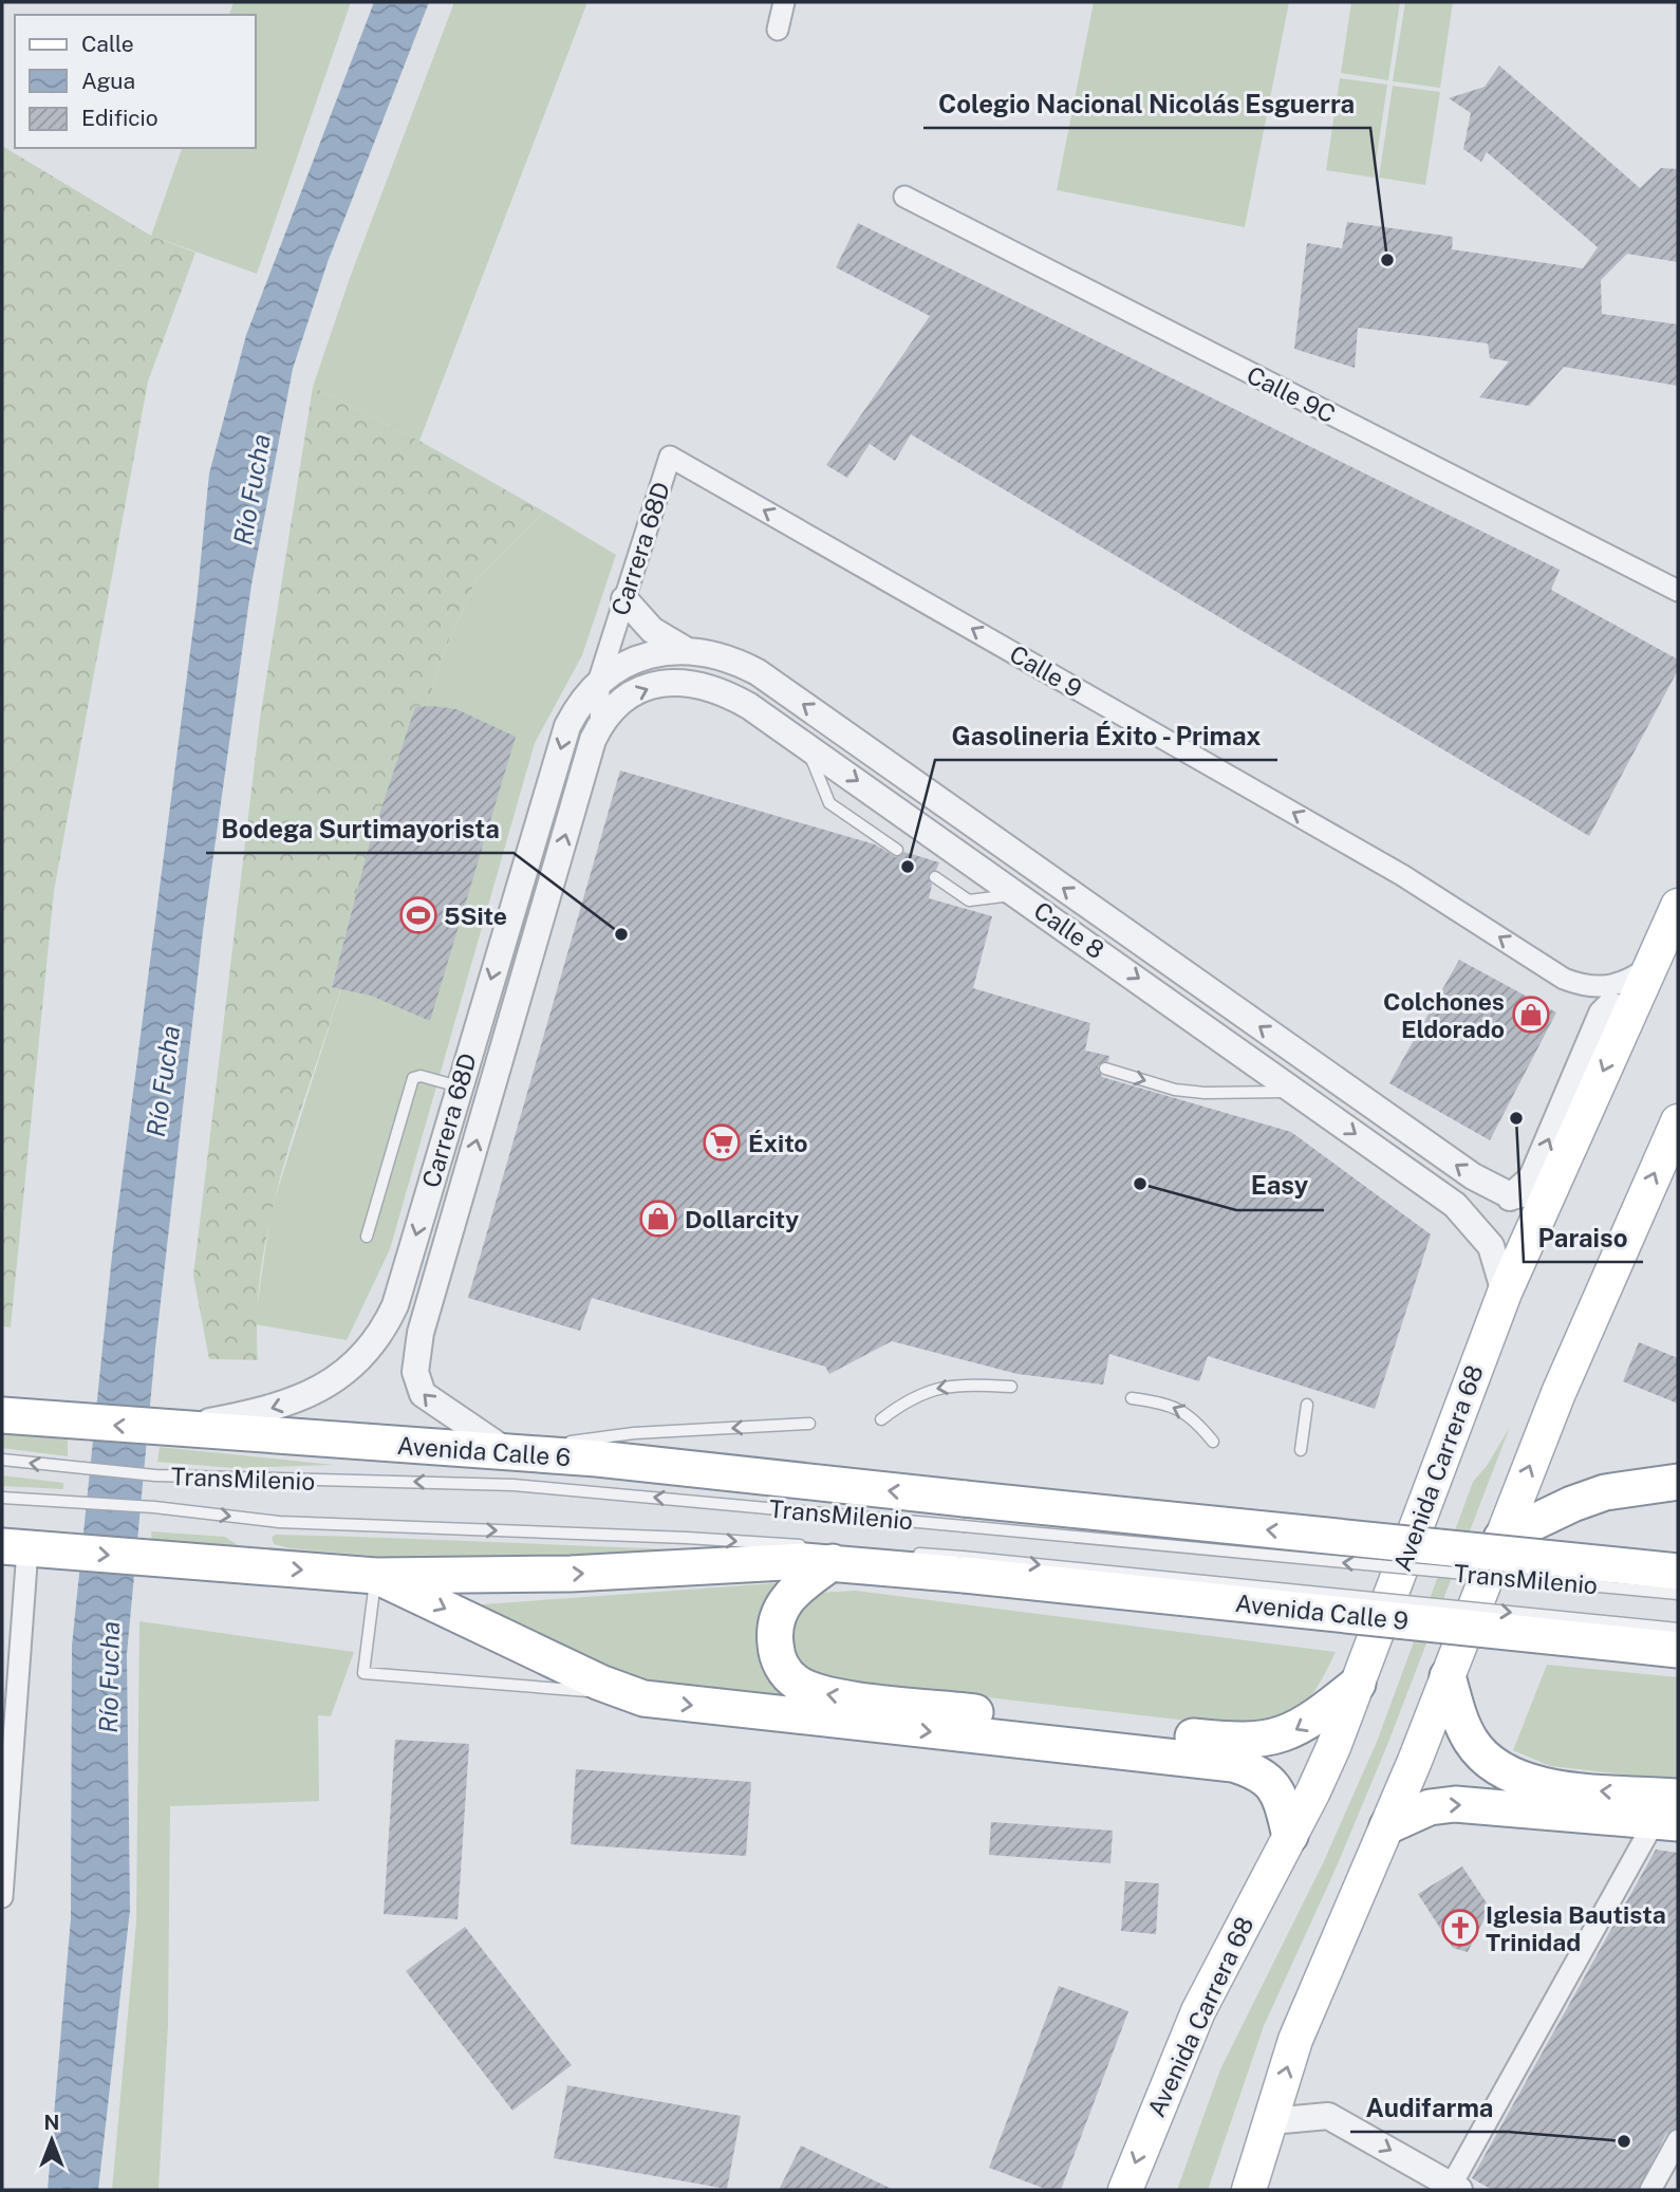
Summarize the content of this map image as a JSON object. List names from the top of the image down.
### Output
{
  "streets": {
    "highway": ["Avenida Calle 6", "Avenida Calle 9"],
    "main road": ["Avenida Carrera 68"],
    "street": [
      "Calle 9C",
      "Carrera 68D",
      "Calle 9",
      "Calle 8"
    ],
    "lane": ["TransMilenio"]
  },
  "crossings": [
    ["Carrera 68D", "Calle 9"],
    ["Carrera 68D", "Calle 8"],
    ["Carrera 68D", "Avenida Calle 6"],
    ["Calle 9", "Avenida Carrera 68"],
    ["Calle 8", "Avenida Carrera 68"],
    ["Avenida Calle 6", "TransMilenio"],
    ["TransMilenio", "Avenida Calle 9"]
  ],
  "one_way": ["Calle 9"],
  "water": ["Río Fucha"],
  "places": {
    "other": [
      "Colegio Nacional Nicolás Esguerra",
      "Gasolineria Éxito - Primax",
      "Bodega Surtimayorista",
      "Paraiso",
      "Easy",
      "Audifarma"
    ],
    "sports": ["5Site"],
    "shop": ["Colchones Eldorado", "Dollarcity"],
    "supermarket": ["Éxito"],
    "church": ["Iglesia Bautista Trinidad"]
  },
  "legend": ["Calle", "Agua", "Edificio"],
  "north": "top"
}
